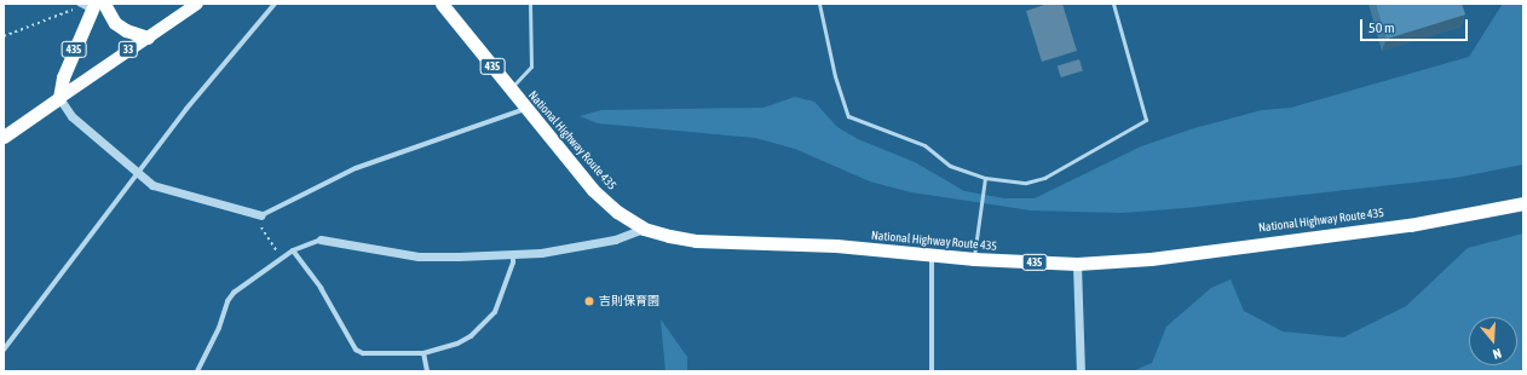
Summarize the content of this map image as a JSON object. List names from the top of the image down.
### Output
{
  "streets": {
    "highway": ["435", "National Highway Route 435"],
    "main road": ["33"]
  },
  "crossings": [
    ["435", "33"]
  ],
  "places": ["吉則保育園"],
  "scale_bar": "50 m",
  "north": "bottom"
}
